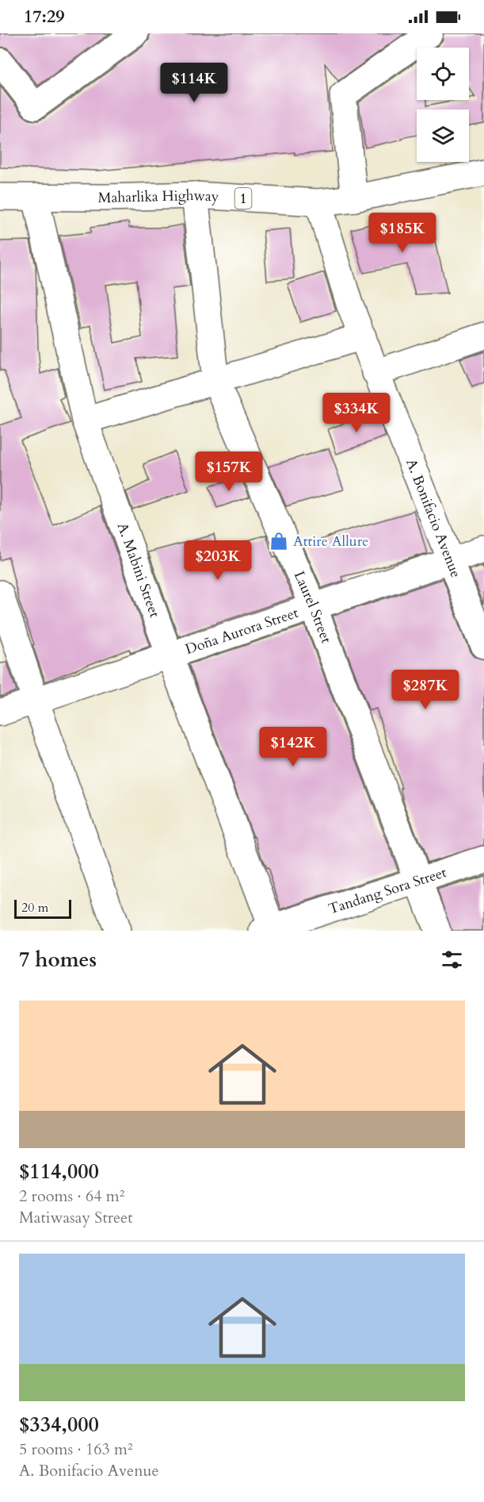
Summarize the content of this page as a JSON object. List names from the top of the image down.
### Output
{
  "streets": {
    "street": [
      "Maharlika Highway",
      "1",
      "A. Bonifacio Avenue",
      "A. Mabini Street",
      "Laurel Street",
      "Doña Aurora Street",
      "Tandang Sora Street"
    ]
  },
  "crossings": [
    ["Maharlika Highway", "A. Bonifacio Avenue"],
    ["Maharlika Highway", "A. Mabini Street"],
    ["Maharlika Highway", "Laurel Street"],
    ["A. Bonifacio Avenue", "Doña Aurora Street"],
    ["A. Mabini Street", "Doña Aurora Street"],
    ["A. Mabini Street", "Tandang Sora Street"],
    ["Laurel Street", "Doña Aurora Street"],
    ["Laurel Street", "Tandang Sora Street"]
  ],
  "places": {
    "shop": ["Attire Allure"]
  },
  "scale_bar": "20 m",
  "page": {
    "status": "17:29",
    "price": [
      "$114K",
      "$185K",
      "$334K",
      "$157K",
      "$203K",
      "$287K",
      "$142K"
    ],
    "scale": "20 m",
    "heading": "7 homes",
    "list": [
      {
        "name": "$114,000",
        "note": "2 rooms · 64 m² · Matiwasay Street"
      },
      {
        "name": "$334,000",
        "note": "5 rooms · 163 m² · A. Bonifacio Avenue"
      }
    ]
  }
}
